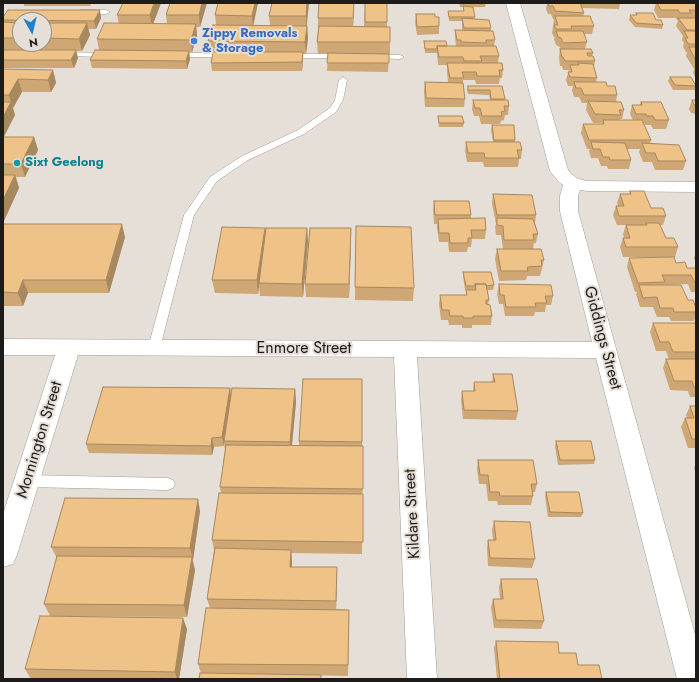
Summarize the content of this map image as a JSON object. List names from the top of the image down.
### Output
{
  "streets": {
    "street": [
      "Giddings Street",
      "Enmore Street",
      "Mornington Street",
      "Kildare Street"
    ]
  },
  "crossings": [
    ["Giddings Street", "Enmore Street"],
    ["Enmore Street", "Mornington Street"],
    ["Enmore Street", "Kildare Street"]
  ],
  "places": ["Zippy Removals & Storage", "Sixt Geelong"],
  "north": "bottom"
}
